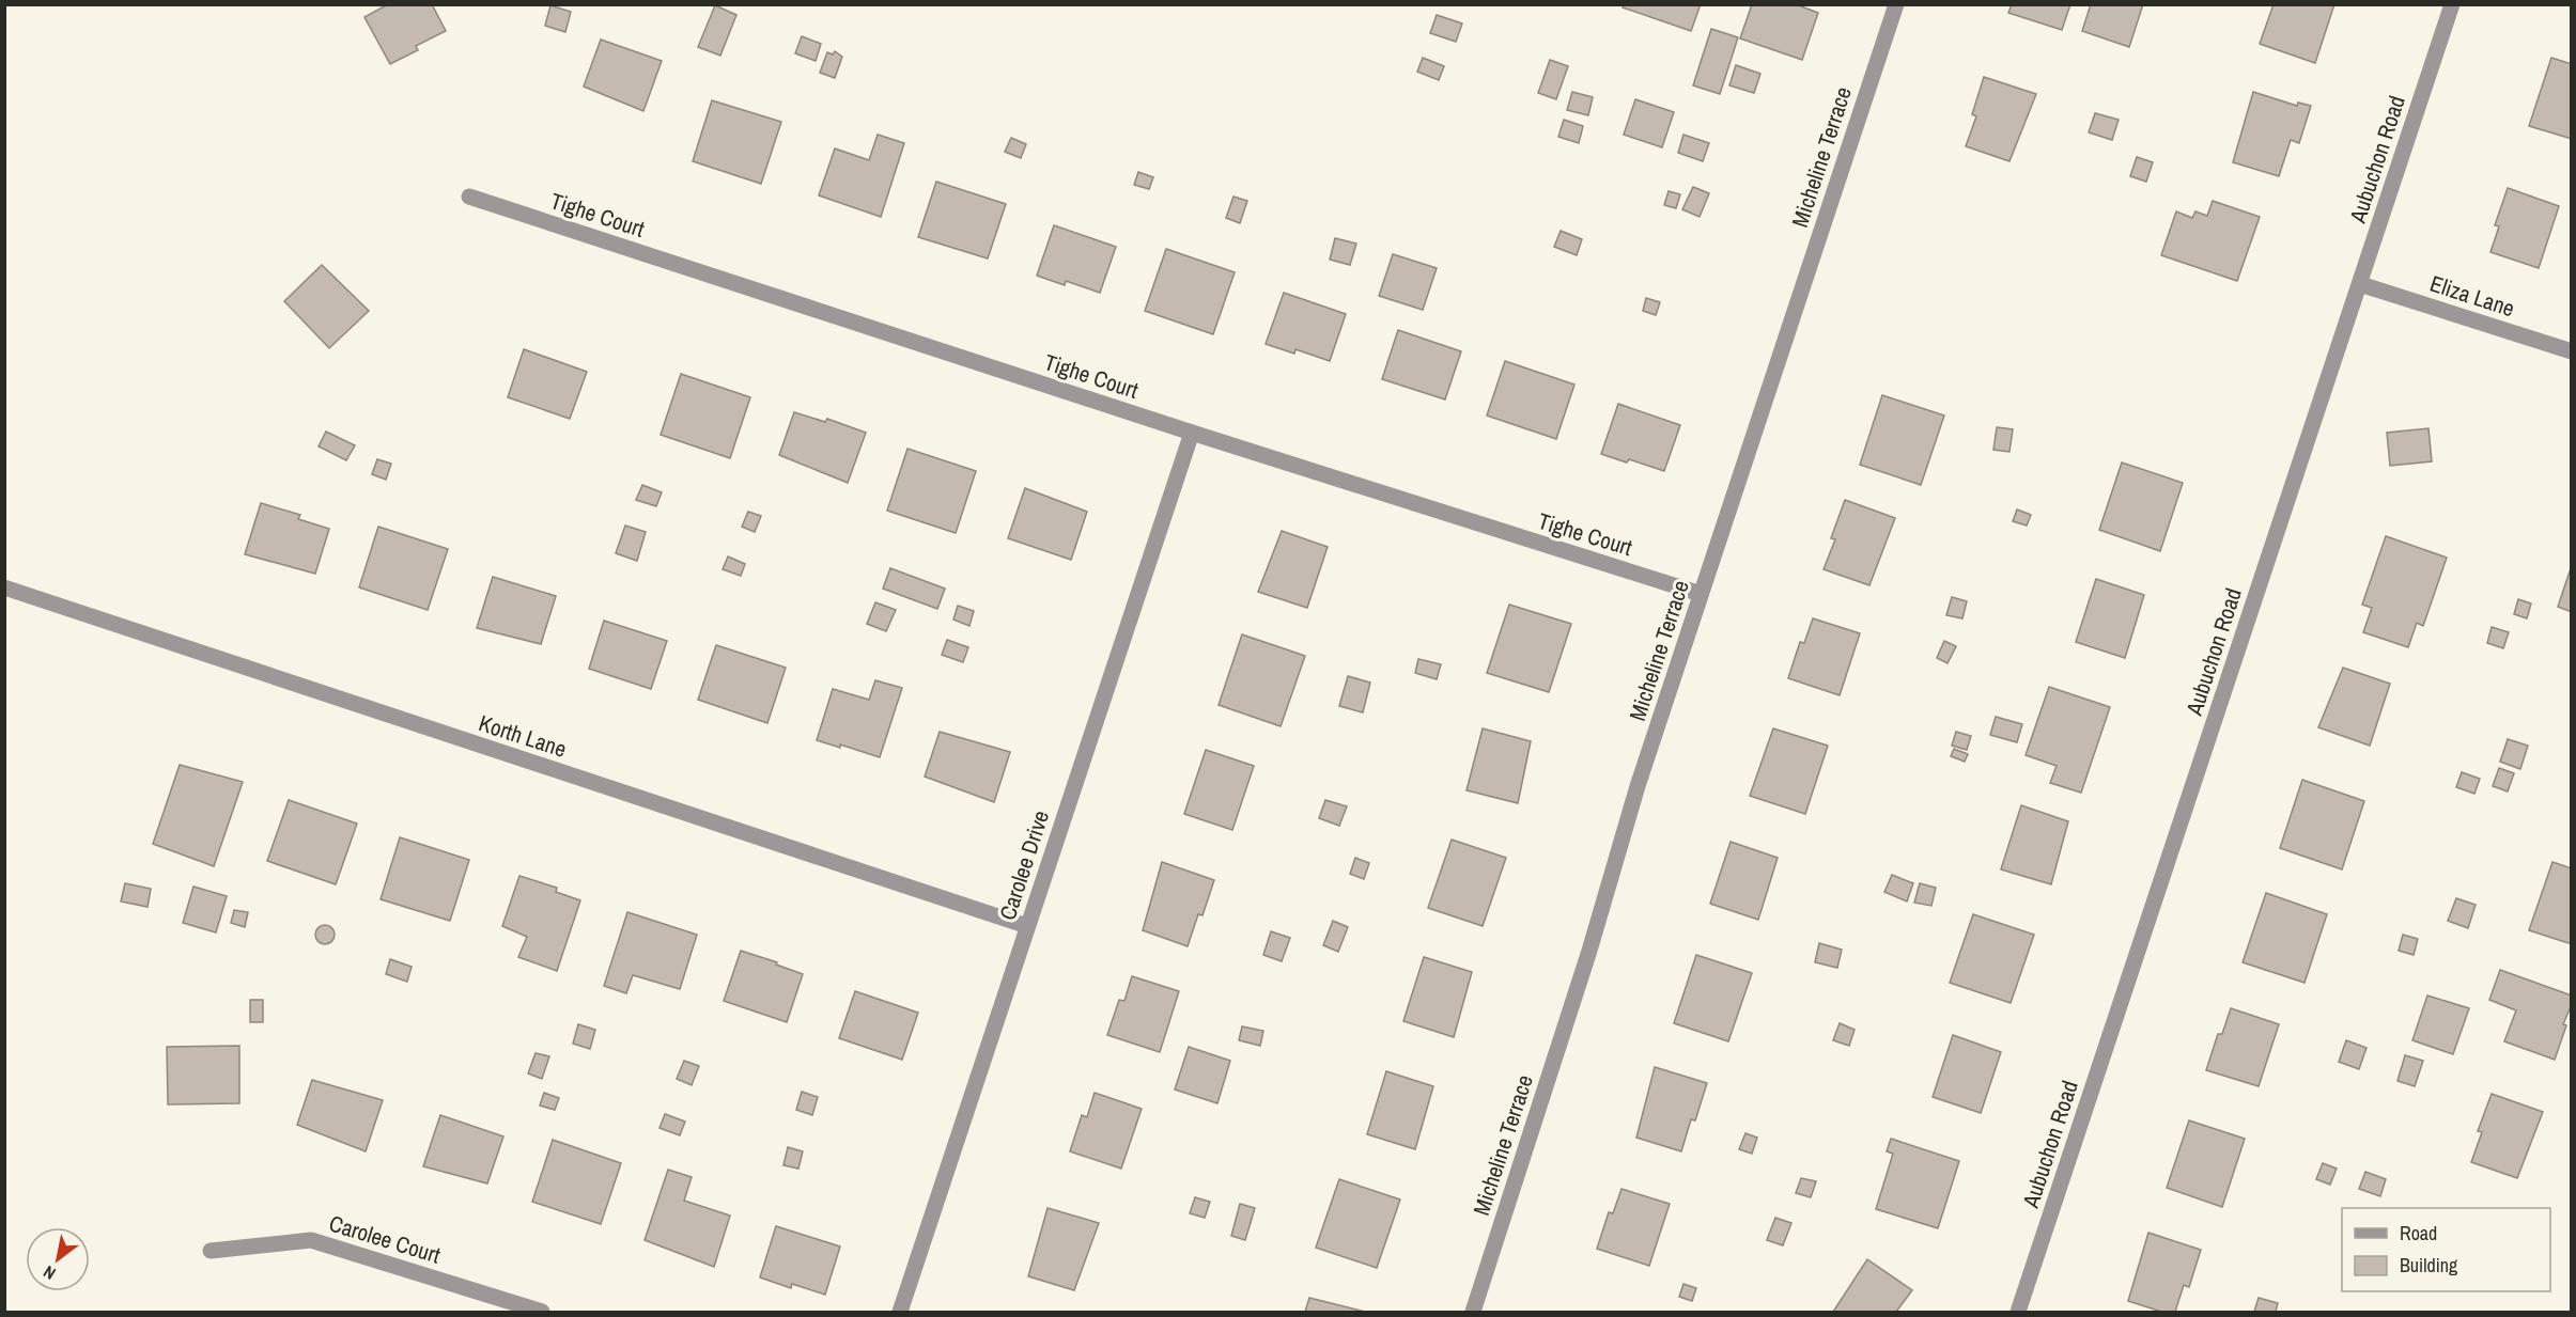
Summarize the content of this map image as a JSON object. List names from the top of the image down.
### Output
{
  "streets": {
    "street": [
      "Micheline Terrace",
      "Aubuchon Road",
      "Tighe Court",
      "Eliza Lane",
      "Korth Lane",
      "Carolee Drive",
      "Carolee Court"
    ]
  },
  "crossings": [
    ["Micheline Terrace", "Tighe Court"],
    ["Aubuchon Road", "Eliza Lane"],
    ["Tighe Court", "Carolee Drive"],
    ["Korth Lane", "Carolee Drive"]
  ],
  "legend": ["Road", "Building"],
  "north": "bottom left"
}
